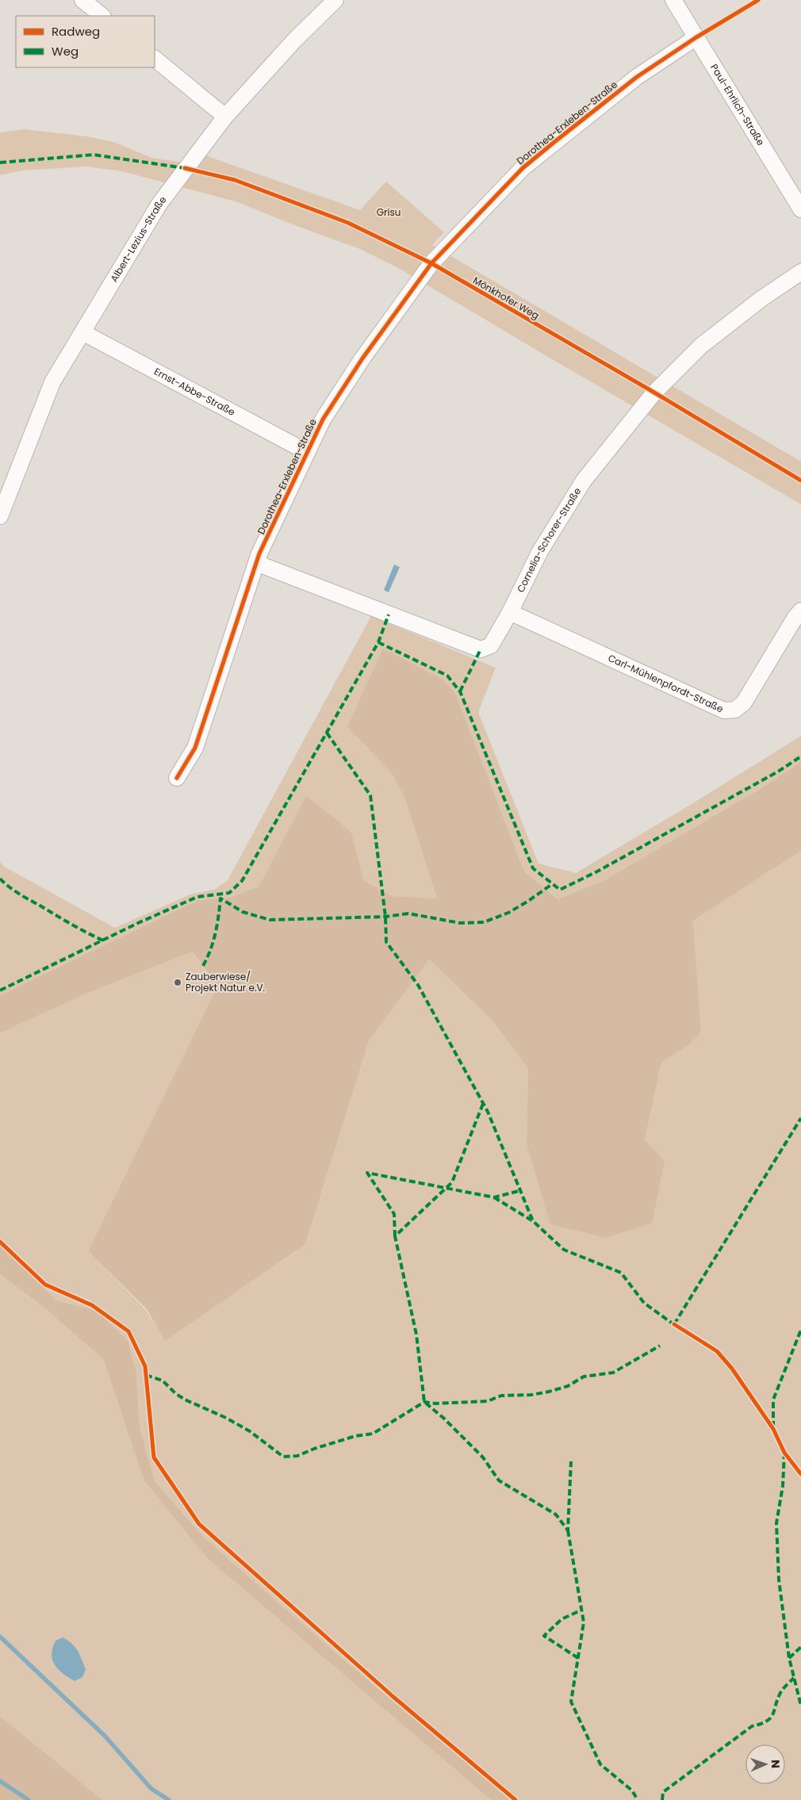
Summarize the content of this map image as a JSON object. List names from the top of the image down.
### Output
{
  "streets": {
    "street": [
      "Paul-Ehrlich-Straße",
      "Dorothea-Erxleben-Straße",
      "Albert-Lezius-Straße",
      "Ernst-Abbe-Straße",
      "Cornelia-Schorer-Straße",
      "Carl-Mühlenpfordt-Straße"
    ],
    "cycle path": ["Mönkhofer Weg"]
  },
  "crossings": [
    ["Paul-Ehrlich-Straße", "Dorothea-Erxleben-Straße"],
    ["Dorothea-Erxleben-Straße", "Ernst-Abbe-Straße"],
    ["Dorothea-Erxleben-Straße", "Cornelia-Schorer-Straße"],
    ["Albert-Lezius-Straße", "Ernst-Abbe-Straße"],
    ["Cornelia-Schorer-Straße", "Carl-Mühlenpfordt-Straße"]
  ],
  "parks": ["Grisu"],
  "places": ["Zauberwiese/ Projekt Natur e.V."],
  "legend": ["Radweg", "Weg"],
  "north": "right"
}
